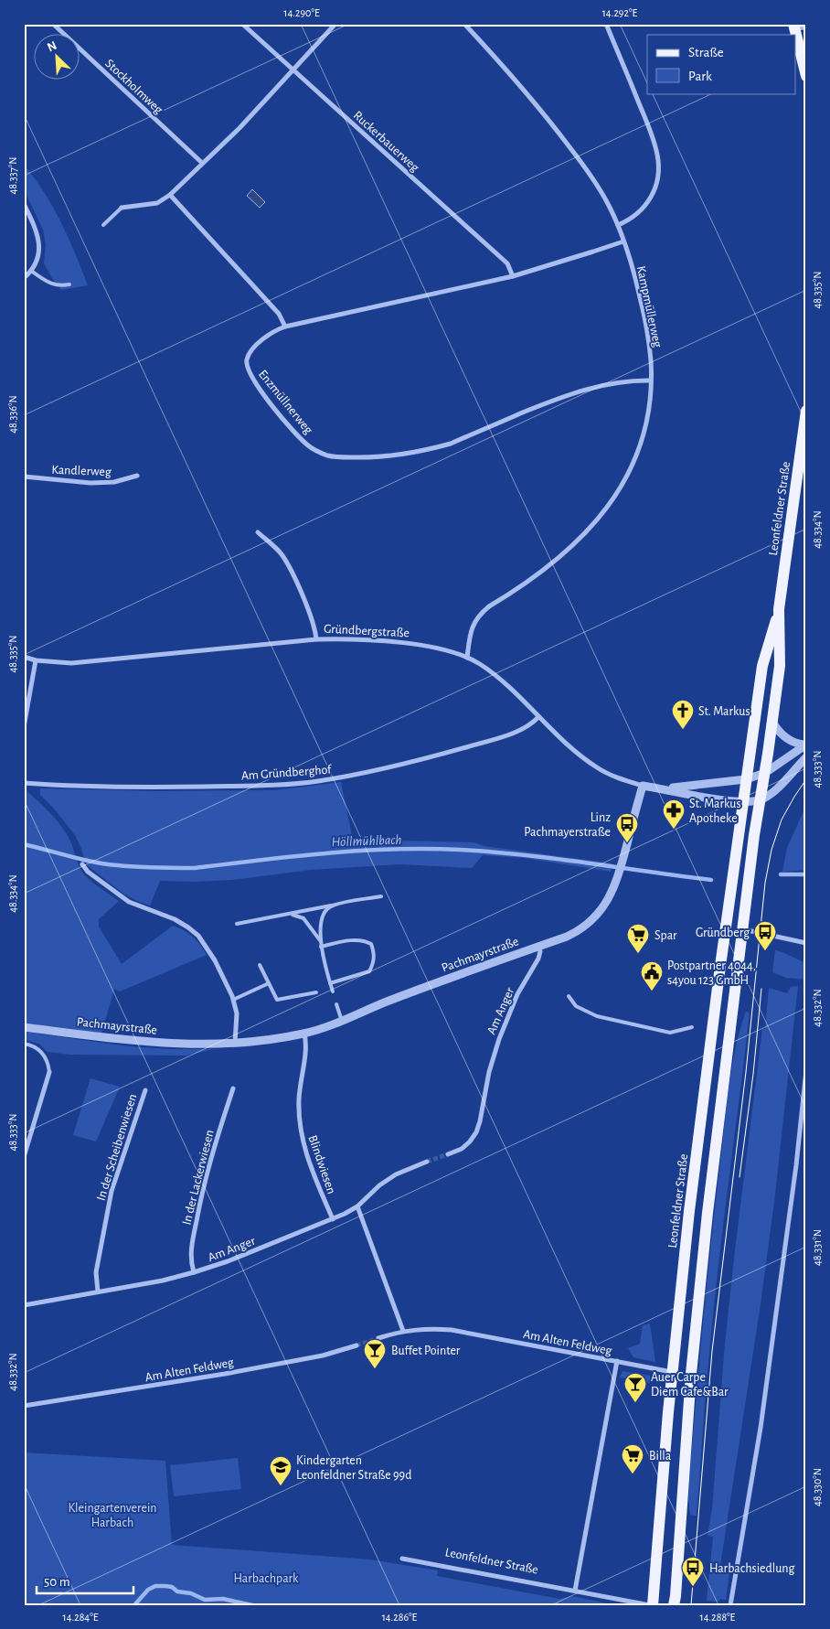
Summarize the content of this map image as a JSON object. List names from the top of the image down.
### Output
{
  "streets": {
    "main road": ["Leonfeldner Straße"],
    "street": [
      "Stockholmweg",
      "Ruckerbauerweg",
      "Kampmüllerweg",
      "Enzmüllnerweg",
      "Kandlerweg",
      "Gründbergstraße",
      "Am Gründberghof",
      "Pachmayrstraße",
      "Am Anger",
      "In der Scheibenwiesen",
      "Blindwiesen",
      "In der Lackerwiesen",
      "Am Alten Feldweg"
    ]
  },
  "crossings": [
    ["Ruckerbauerweg", "Enzmüllnerweg"],
    ["Kampmüllerweg", "Enzmüllnerweg"],
    ["Kampmüllerweg", "Gründbergstraße"],
    ["Leonfeldner Straße", "Gründbergstraße"],
    ["Leonfeldner Straße", "Am Alten Feldweg"],
    ["Gründbergstraße", "Am Gründberghof"],
    ["Gründbergstraße", "Pachmayrstraße"],
    ["Pachmayrstraße", "Am Anger"],
    ["Pachmayrstraße", "Blindwiesen"],
    ["Am Anger", "In der Scheibenwiesen"],
    ["Am Anger", "Blindwiesen"],
    ["Am Anger", "In der Lackerwiesen"]
  ],
  "water": ["Höllmühlbach"],
  "parks": ["Kleingartenverein Harbach", "Harbachpark"],
  "places": {
    "church": ["St. Markus"],
    "pharmacy": ["St. Markus Apotheke"],
    "bus stop": ["Linz Pachmayerstraße", "Gründberg", "Harbachsiedlung"],
    "supermarket": ["Spar", "Billa"],
    "public building": ["Postpartner 4044, s4you 123 GmbH"],
    "bar": ["Buffet Pointer", "Auer Carpe Diem Cafe&Bar"],
    "school or university": ["Kindergarten Leonfeldner Straße 99d"]
  },
  "legend": ["Straße", "Park"],
  "scale_bar": "50 m",
  "north": "top left",
  "coordinates": [
    "14.290°E",
    "14.292°E",
    "48.337°N",
    "48.335°N",
    "48.336°N",
    "48.334°N",
    "48.333°N",
    "48.332°N",
    "48.331°N",
    "48.330°N",
    "14.284°E",
    "14.286°E",
    "14.288°E"
  ]
}
